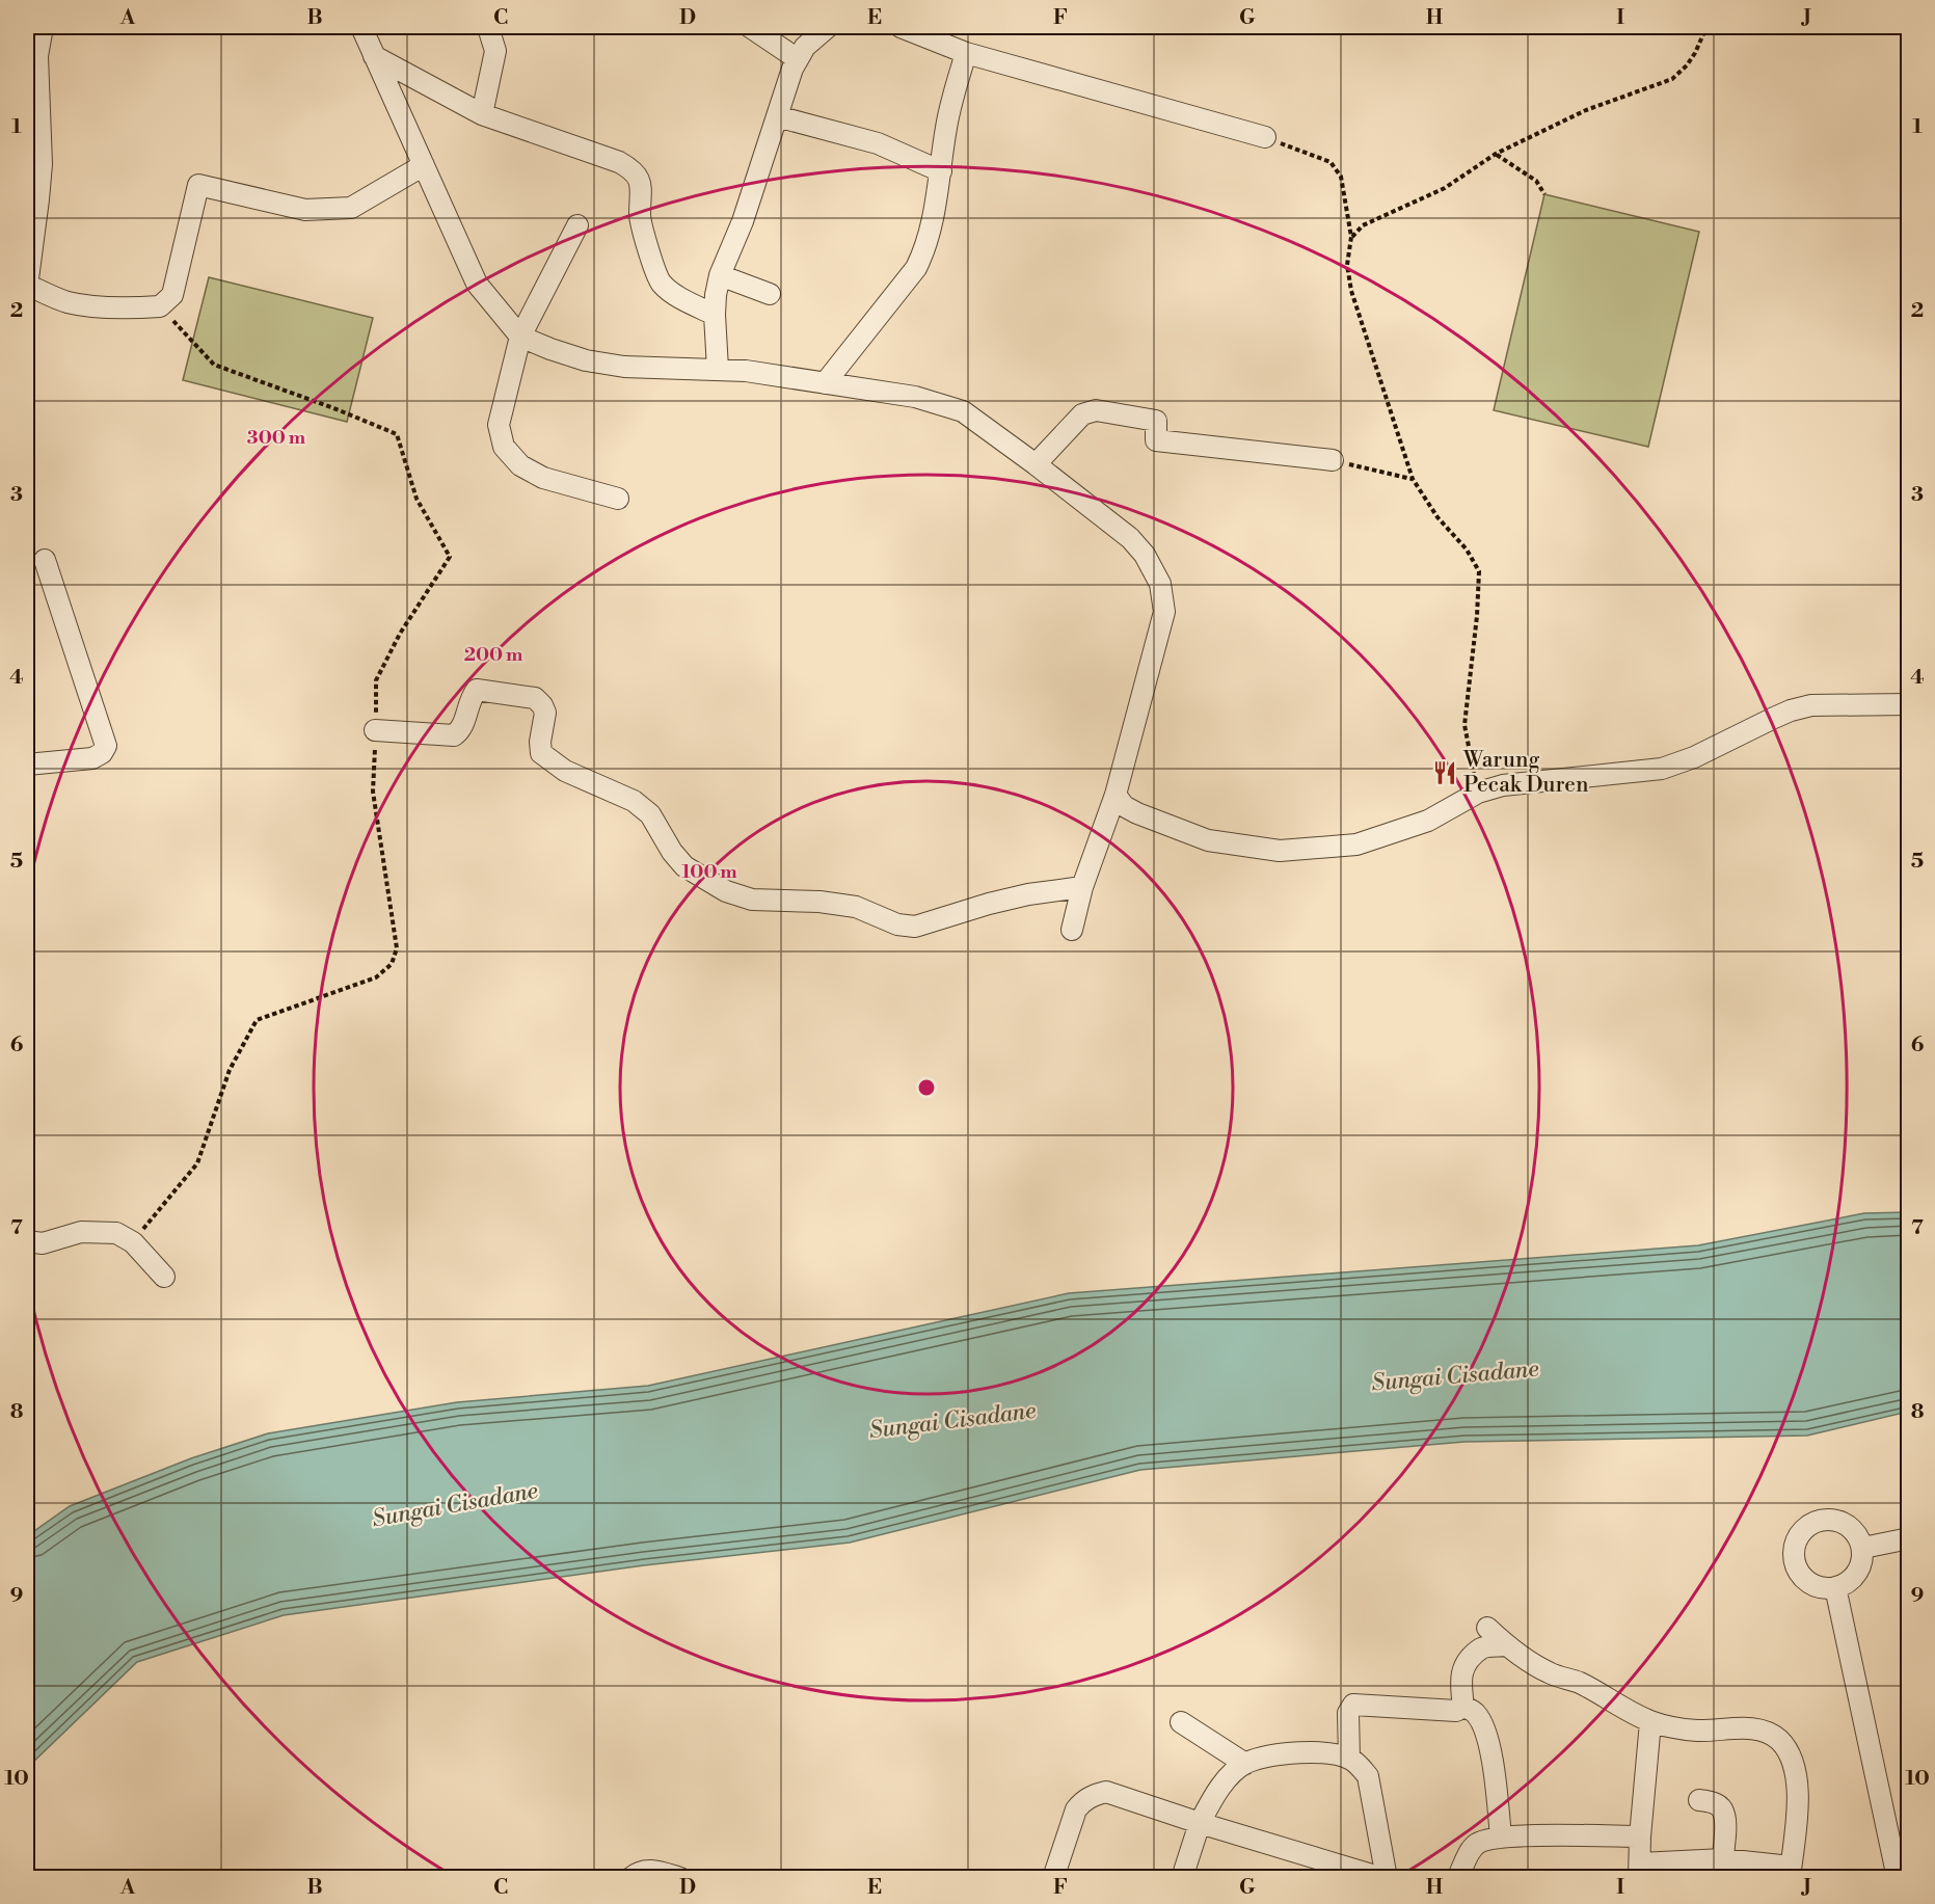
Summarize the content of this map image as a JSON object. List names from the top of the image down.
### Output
{
  "water": ["Sungai Cisadane"],
  "places": {
    "restaurant": ["Warung Pecak Duren"]
  },
  "grid": {
    "columns": [
      "A",
      "B",
      "C",
      "D",
      "E",
      "F",
      "G",
      "H",
      "I",
      "J"
    ],
    "rows": [
      "1",
      "2",
      "3",
      "4",
      "5",
      "6",
      "7",
      "8",
      "9",
      "10"
    ]
  },
  "rings": ["300 m", "200 m", "100 m"]
}
